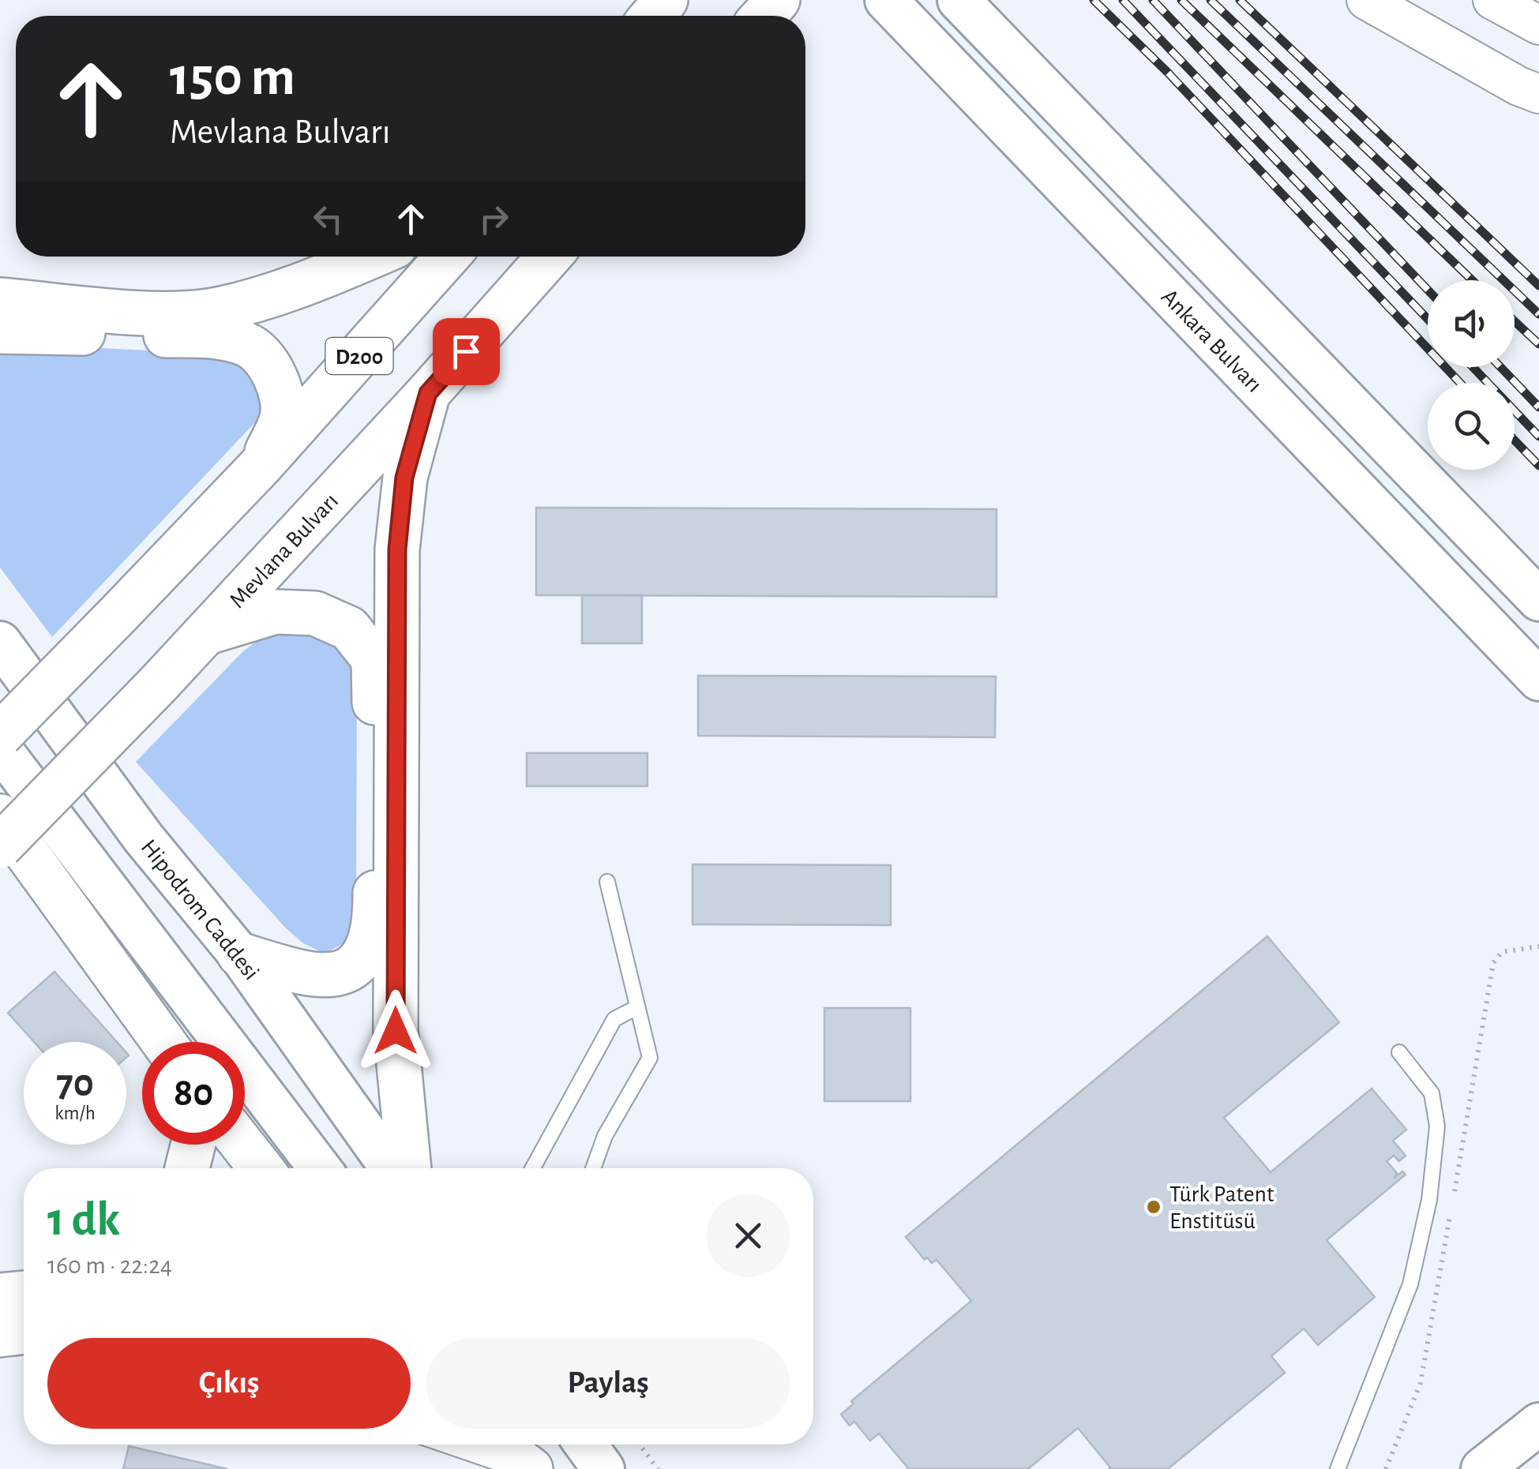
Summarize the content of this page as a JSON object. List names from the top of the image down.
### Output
{
  "streets": {
    "highway": ["D200", "Mevlana Bulvarı"],
    "main road": ["Ankara Bulvarı", "Hipodrom Caddesi"]
  },
  "places": ["Türk Patent Enstitüsü"],
  "page": {
    "turn": ["150 m", "Mevlana Bulvarı"],
    "speed": "70 km/h",
    "limit": "80",
    "heading": ["1 dk", "160 m · 22:24"],
    "buttons": ["Çıkış", "Paylaş"]
  }
}
